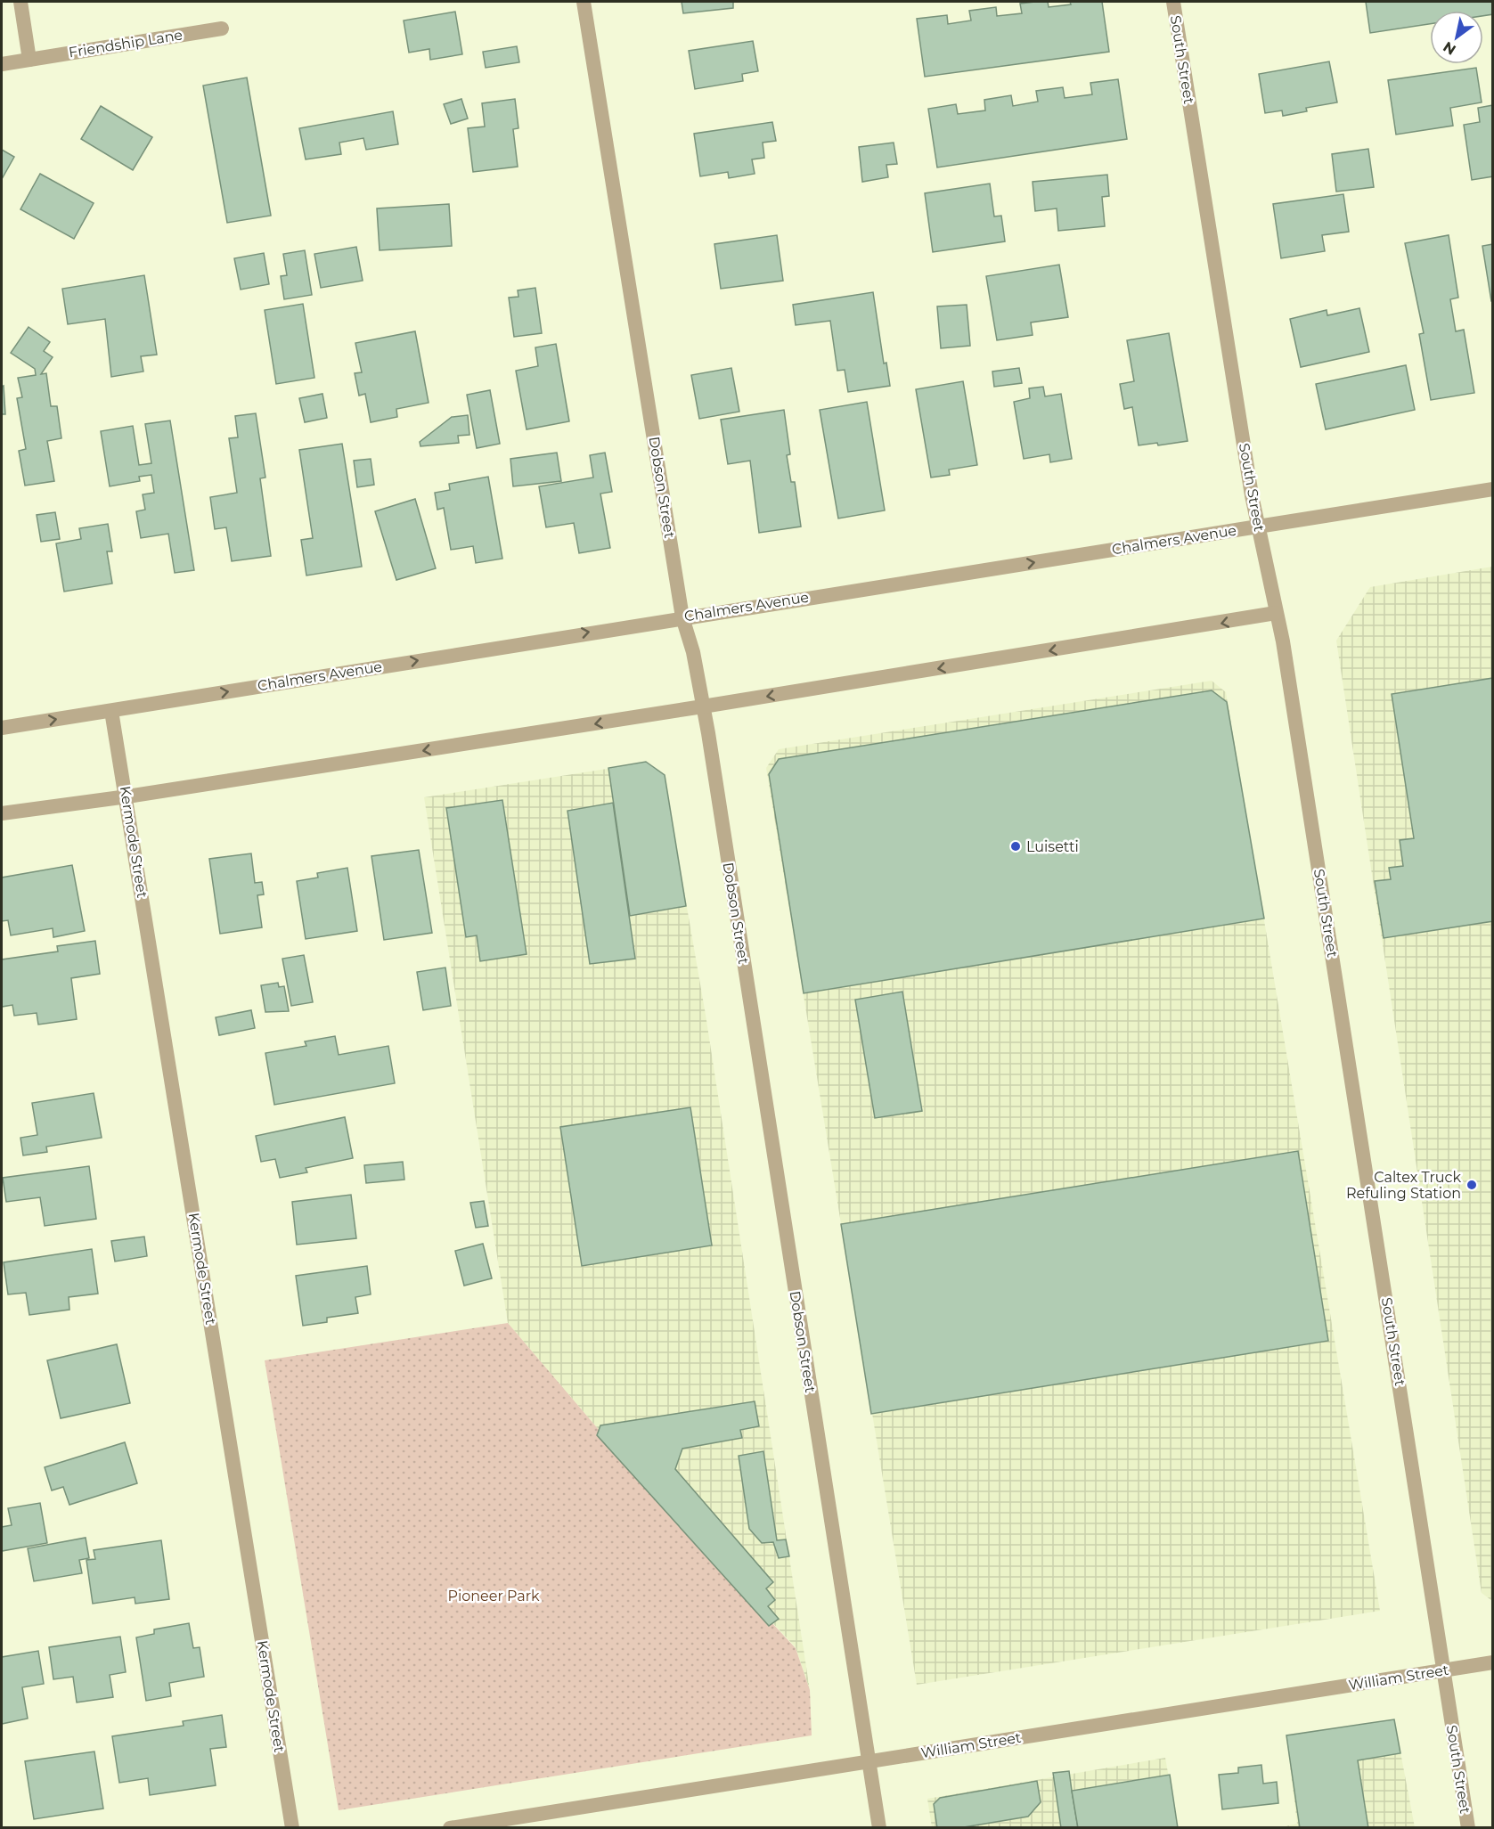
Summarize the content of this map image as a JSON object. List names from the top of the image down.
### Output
{
  "streets": {
    "street": [
      "Friendship Lane",
      "South Street",
      "Dobson Street",
      "Chalmers Avenue",
      "Kermode Street",
      "William Street"
    ]
  },
  "crossings": [
    ["South Street", "Chalmers Avenue"],
    ["South Street", "William Street"],
    ["Dobson Street", "Chalmers Avenue"],
    ["Dobson Street", "William Street"],
    ["Chalmers Avenue", "Kermode Street"]
  ],
  "parks": ["Pioneer Park"],
  "places": ["Luisetti", "Caltex Truck Refuling Station"],
  "north": "bottom left"
}
